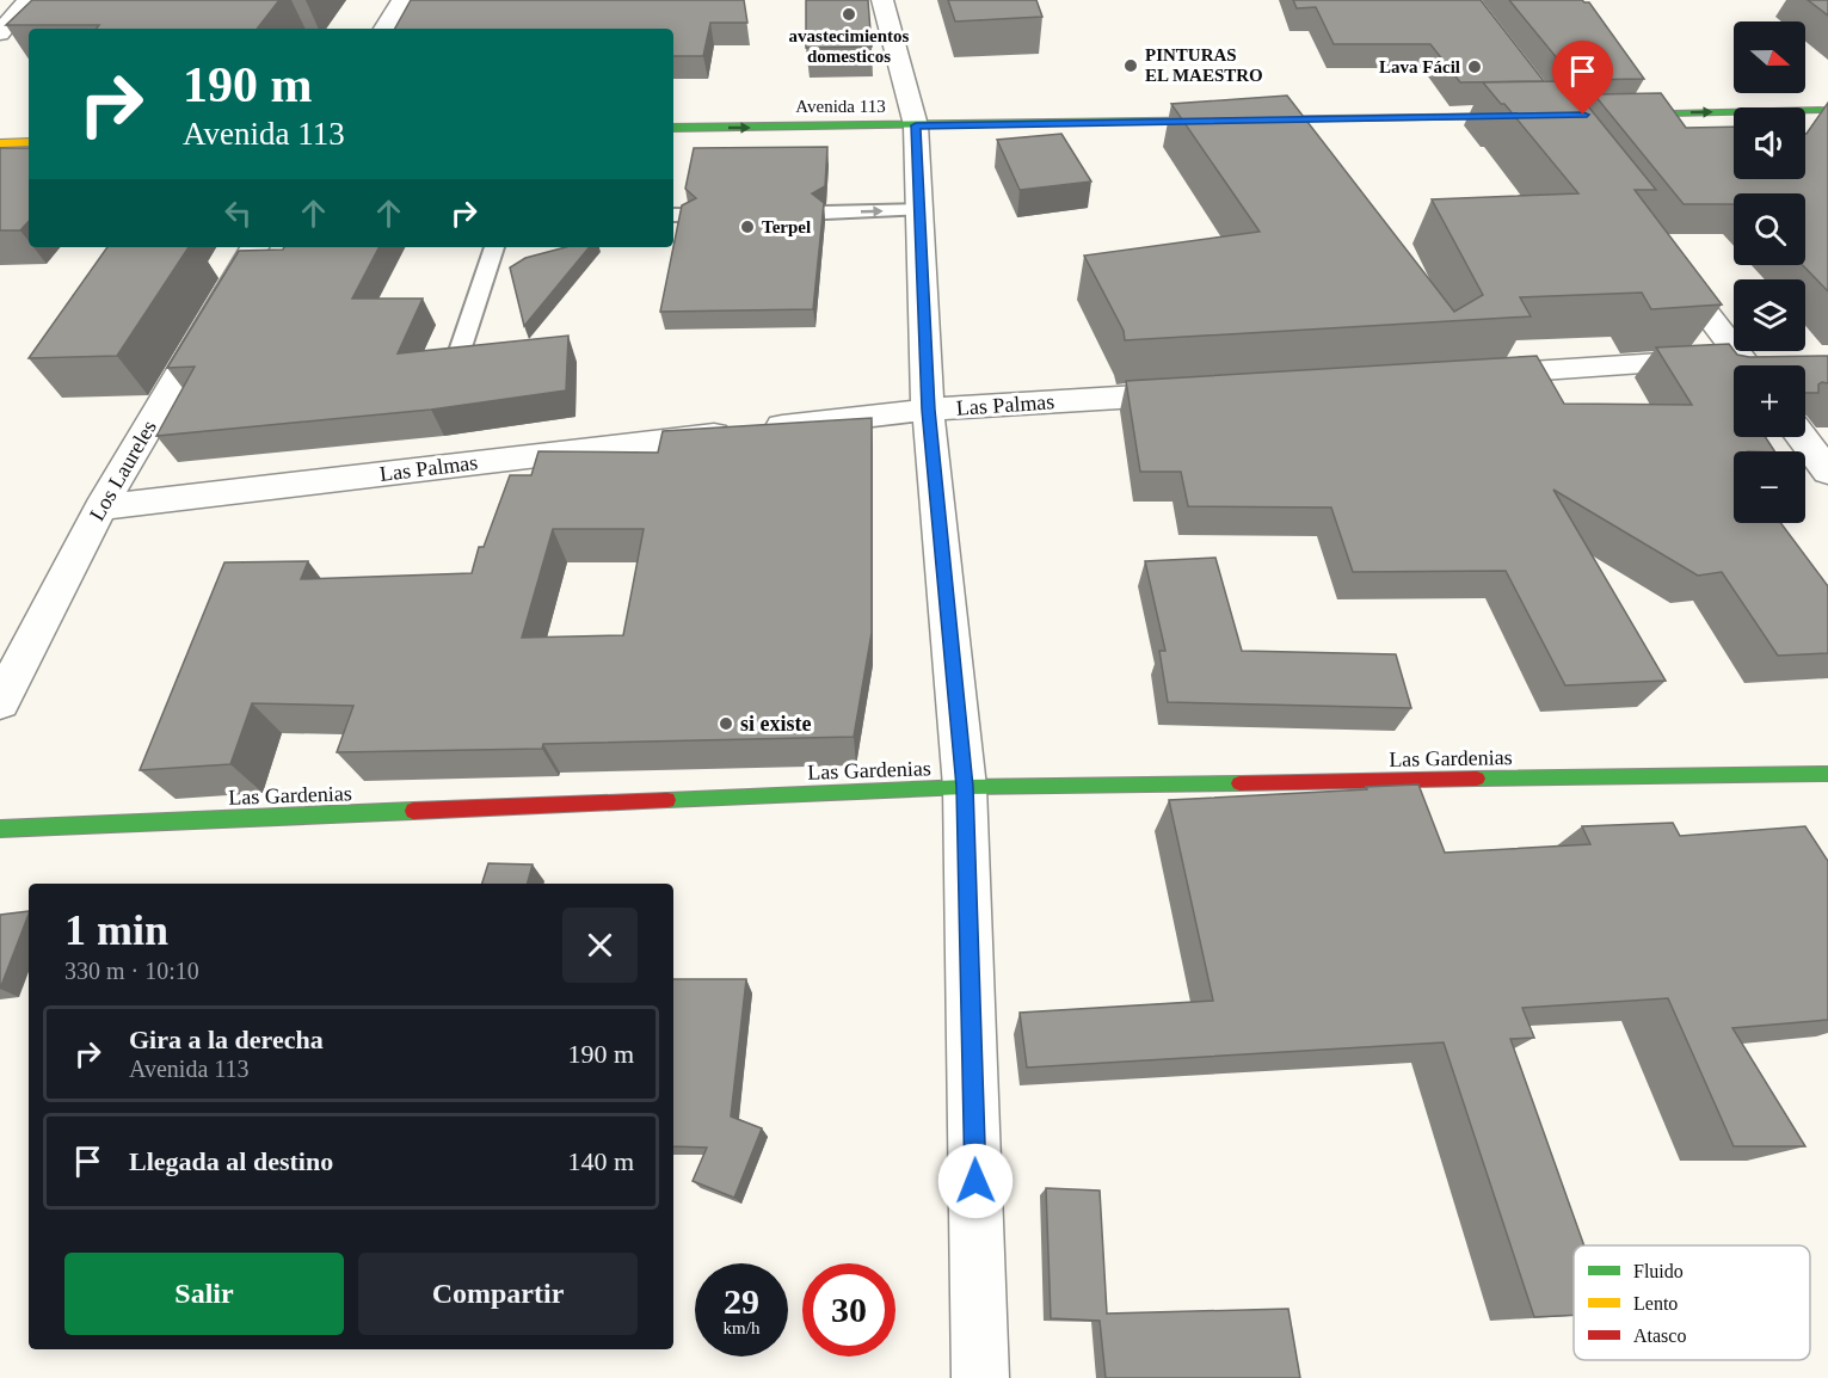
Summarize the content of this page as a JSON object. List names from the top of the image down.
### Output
{
  "streets": {
    "main road": ["Avenida 113", "Las Gardenias"],
    "street": ["Las Palmas", "Los Laureles"]
  },
  "crossings": [
    ["Las Palmas", "Los Laureles"]
  ],
  "places": [
    "avastecimientos domesticos",
    "PINTURAS EL MAESTRO",
    "Lava Fácil",
    "Terpel",
    "si existe"
  ],
  "legend": ["Fluido", "Lento", "Atasco"],
  "north": "right",
  "page": {
    "map_buttons": ["+", "−"],
    "turn": ["190 m", "Avenida 113"],
    "heading": ["1 min", "330 m · 10:10"],
    "list": [
      {
        "name": "Gira a la derecha",
        "note": "Avenida 113",
        "value": "190 m"
      },
      {
        "name": "Llegada al destino",
        "value": "140 m"
      }
    ],
    "buttons": ["Salir", "Compartir"],
    "speed": "29 km/h",
    "limit": "30"
  }
}
